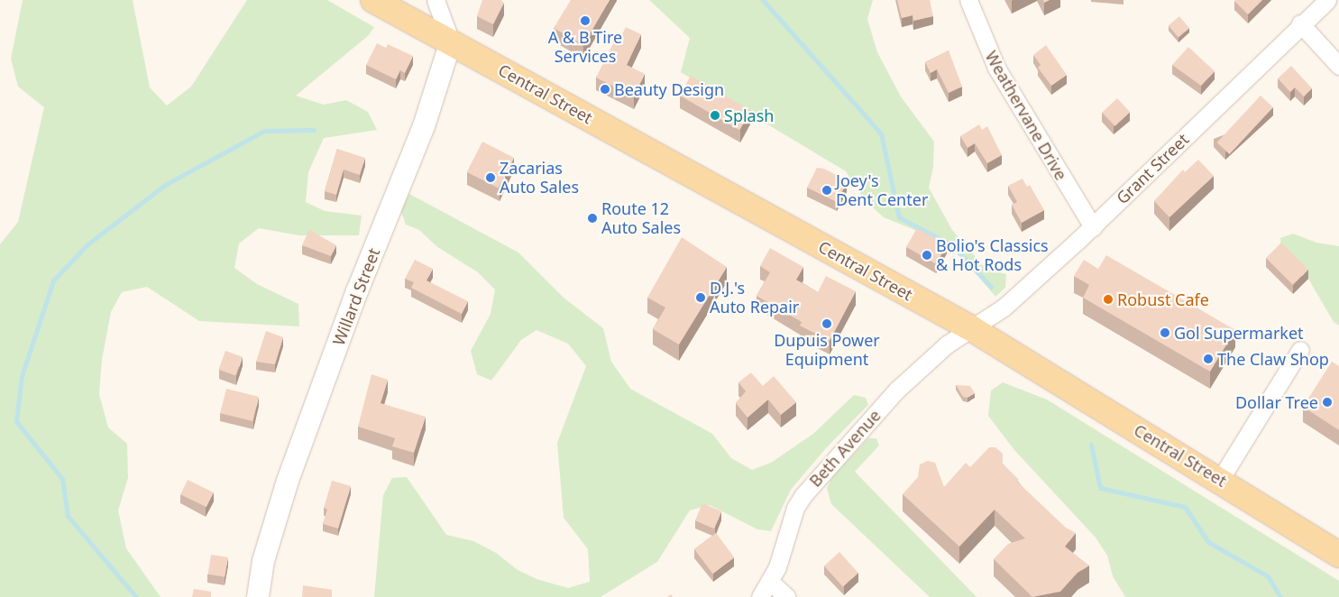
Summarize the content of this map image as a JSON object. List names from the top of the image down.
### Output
{
  "streets": {
    "main road": ["Central Street"],
    "street": [
      "Weathervane Drive",
      "Grant Street",
      "Willard Street",
      "Beth Avenue"
    ]
  },
  "crossings": [
    ["Central Street", "Grant Street"],
    ["Central Street", "Willard Street"],
    ["Central Street", "Beth Avenue"],
    ["Weathervane Drive", "Grant Street"],
    ["Grant Street", "Beth Avenue"]
  ],
  "places": [
    "A & B Tire Services",
    "Beauty Design",
    "Splash",
    "Zacarias Auto Sales",
    "Joey's Dent Center",
    "Route 12 Auto Sales",
    "Bolio's Classics & Hot Rods",
    "D.J.'s Auto Repair",
    "Robust Cafe",
    "Dupuis Power Equipment",
    "Gol Supermarket",
    "The Claw Shop",
    "Dollar Tree"
  ]
}
